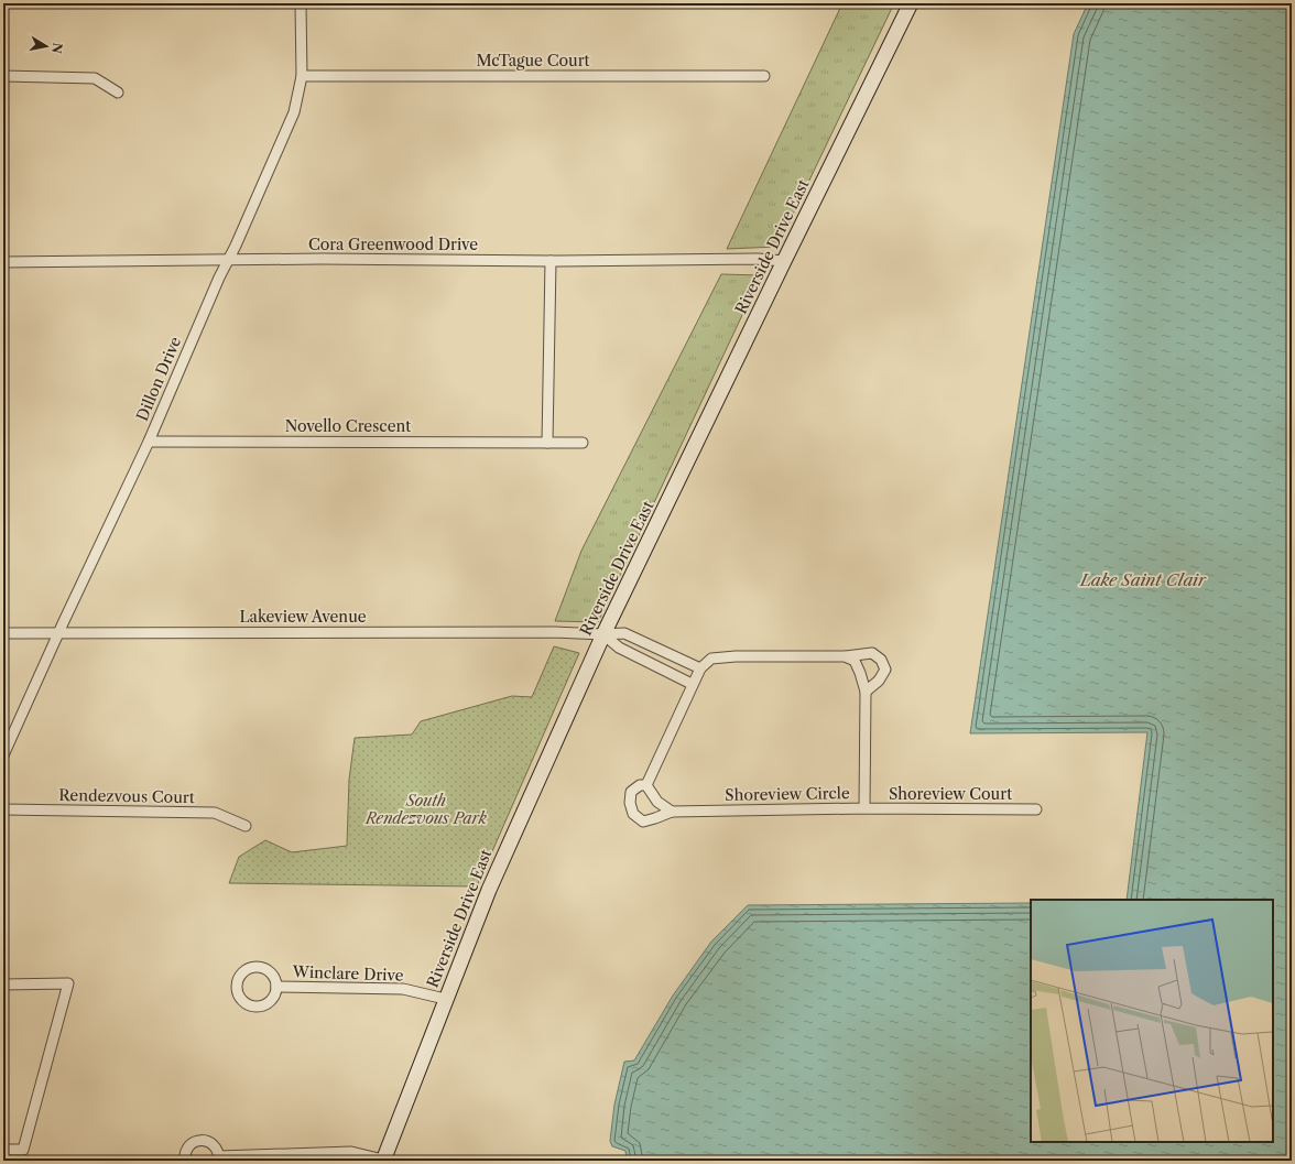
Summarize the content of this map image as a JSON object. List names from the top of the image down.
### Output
{
  "streets": {
    "main road": ["Riverside Drive East"],
    "street": [
      "McTague Court",
      "Cora Greenwood Drive",
      "Dillon Drive",
      "Novello Crescent",
      "Lakeview Avenue",
      "Shoreview Circle",
      "Shoreview Court",
      "Rendezvous Court",
      "Winclare Drive"
    ]
  },
  "crossings": [
    ["McTague Court", "Dillon Drive"],
    ["Cora Greenwood Drive", "Riverside Drive East"],
    ["Cora Greenwood Drive", "Dillon Drive"],
    ["Riverside Drive East", "Lakeview Avenue"],
    ["Riverside Drive East", "Winclare Drive"],
    ["Dillon Drive", "Novello Crescent"],
    ["Dillon Drive", "Lakeview Avenue"],
    ["Shoreview Circle", "Shoreview Court"]
  ],
  "water": ["Lake Saint Clair"],
  "parks": ["South Rendezvous Park"],
  "north": "right"
}
